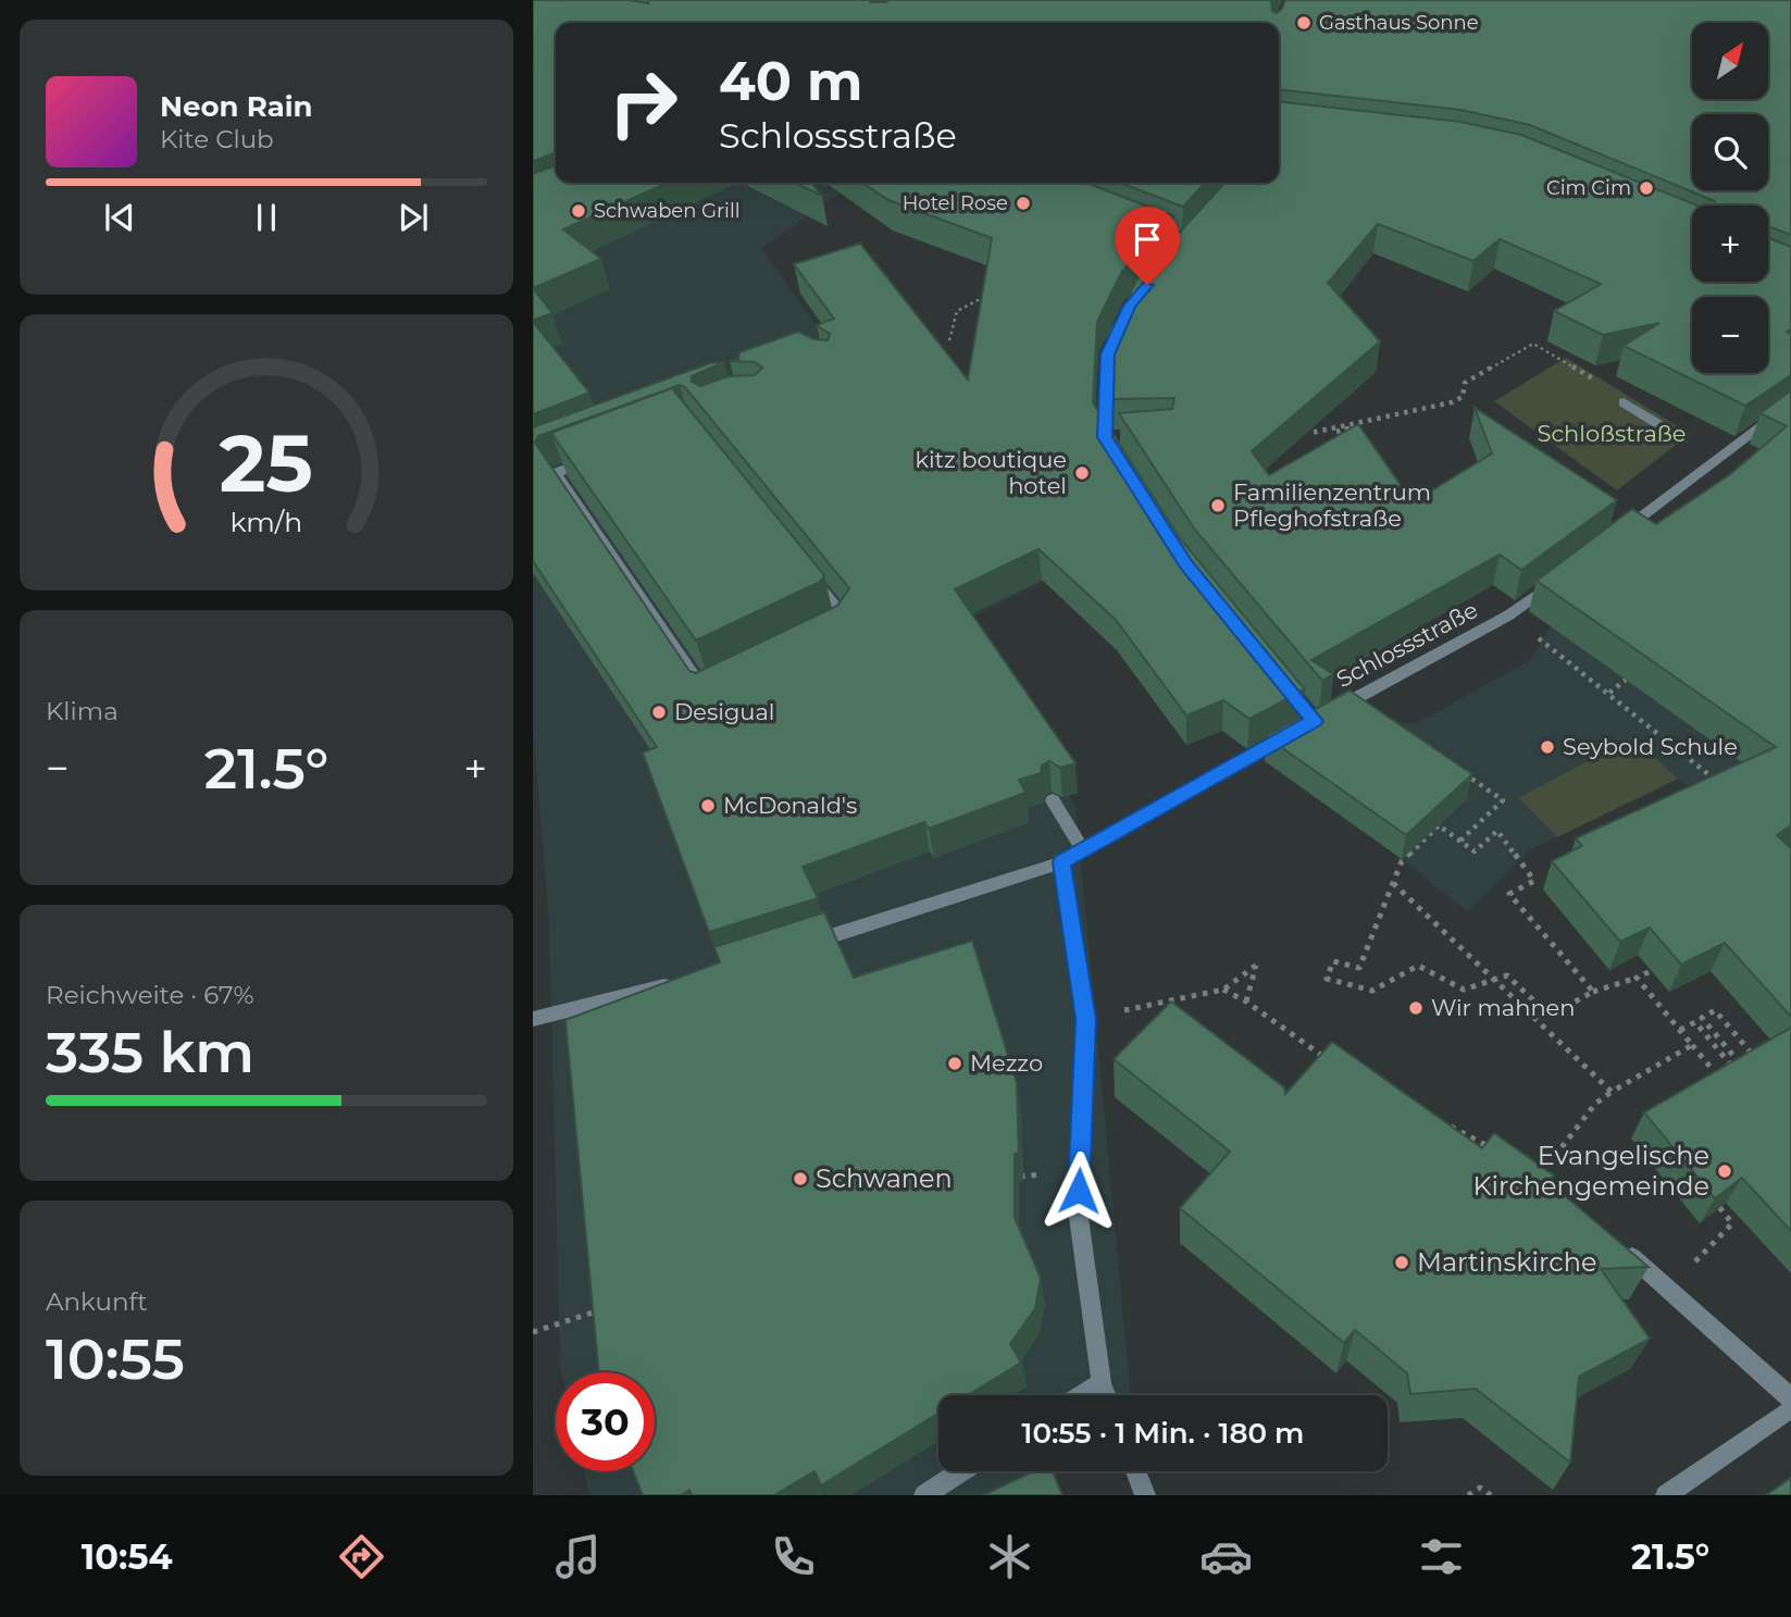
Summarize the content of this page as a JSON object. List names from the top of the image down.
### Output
{
  "streets": {
    "street": ["Schlossstraße"]
  },
  "parks": ["Schloßstraße"],
  "places": [
    "Gasthaus Sonne",
    "Cim Cim",
    "Hotel Rose",
    "Schwaben Grill",
    "kitz boutique hotel",
    "Familienzentrum Pfleghofstraße",
    "Desigual",
    "Seybold Schule",
    "McDonald's",
    "Wir mahnen",
    "Mezzo",
    "Evangelische Kirchengemeinde",
    "Schwanen",
    "Martinskirche"
  ],
  "north": "top right",
  "page": {
    "map_buttons": ["+", "−"],
    "turn": ["40 m", "Schlossstraße"],
    "song": ["Neon Rain", "Kite Club"],
    "tile": [
      "Klima",
      ["Reichweite · 67%", "335 km"],
      ["Ankunft", "10:55"]
    ],
    "heat": ["−", "21.5°", "+"],
    "limit": "30",
    "trip": "10:55 · 1 Min. · 180 m",
    "tabs": ["10:54", "21.5°"],
    "gauge": ["25", "km/h"]
  }
}
